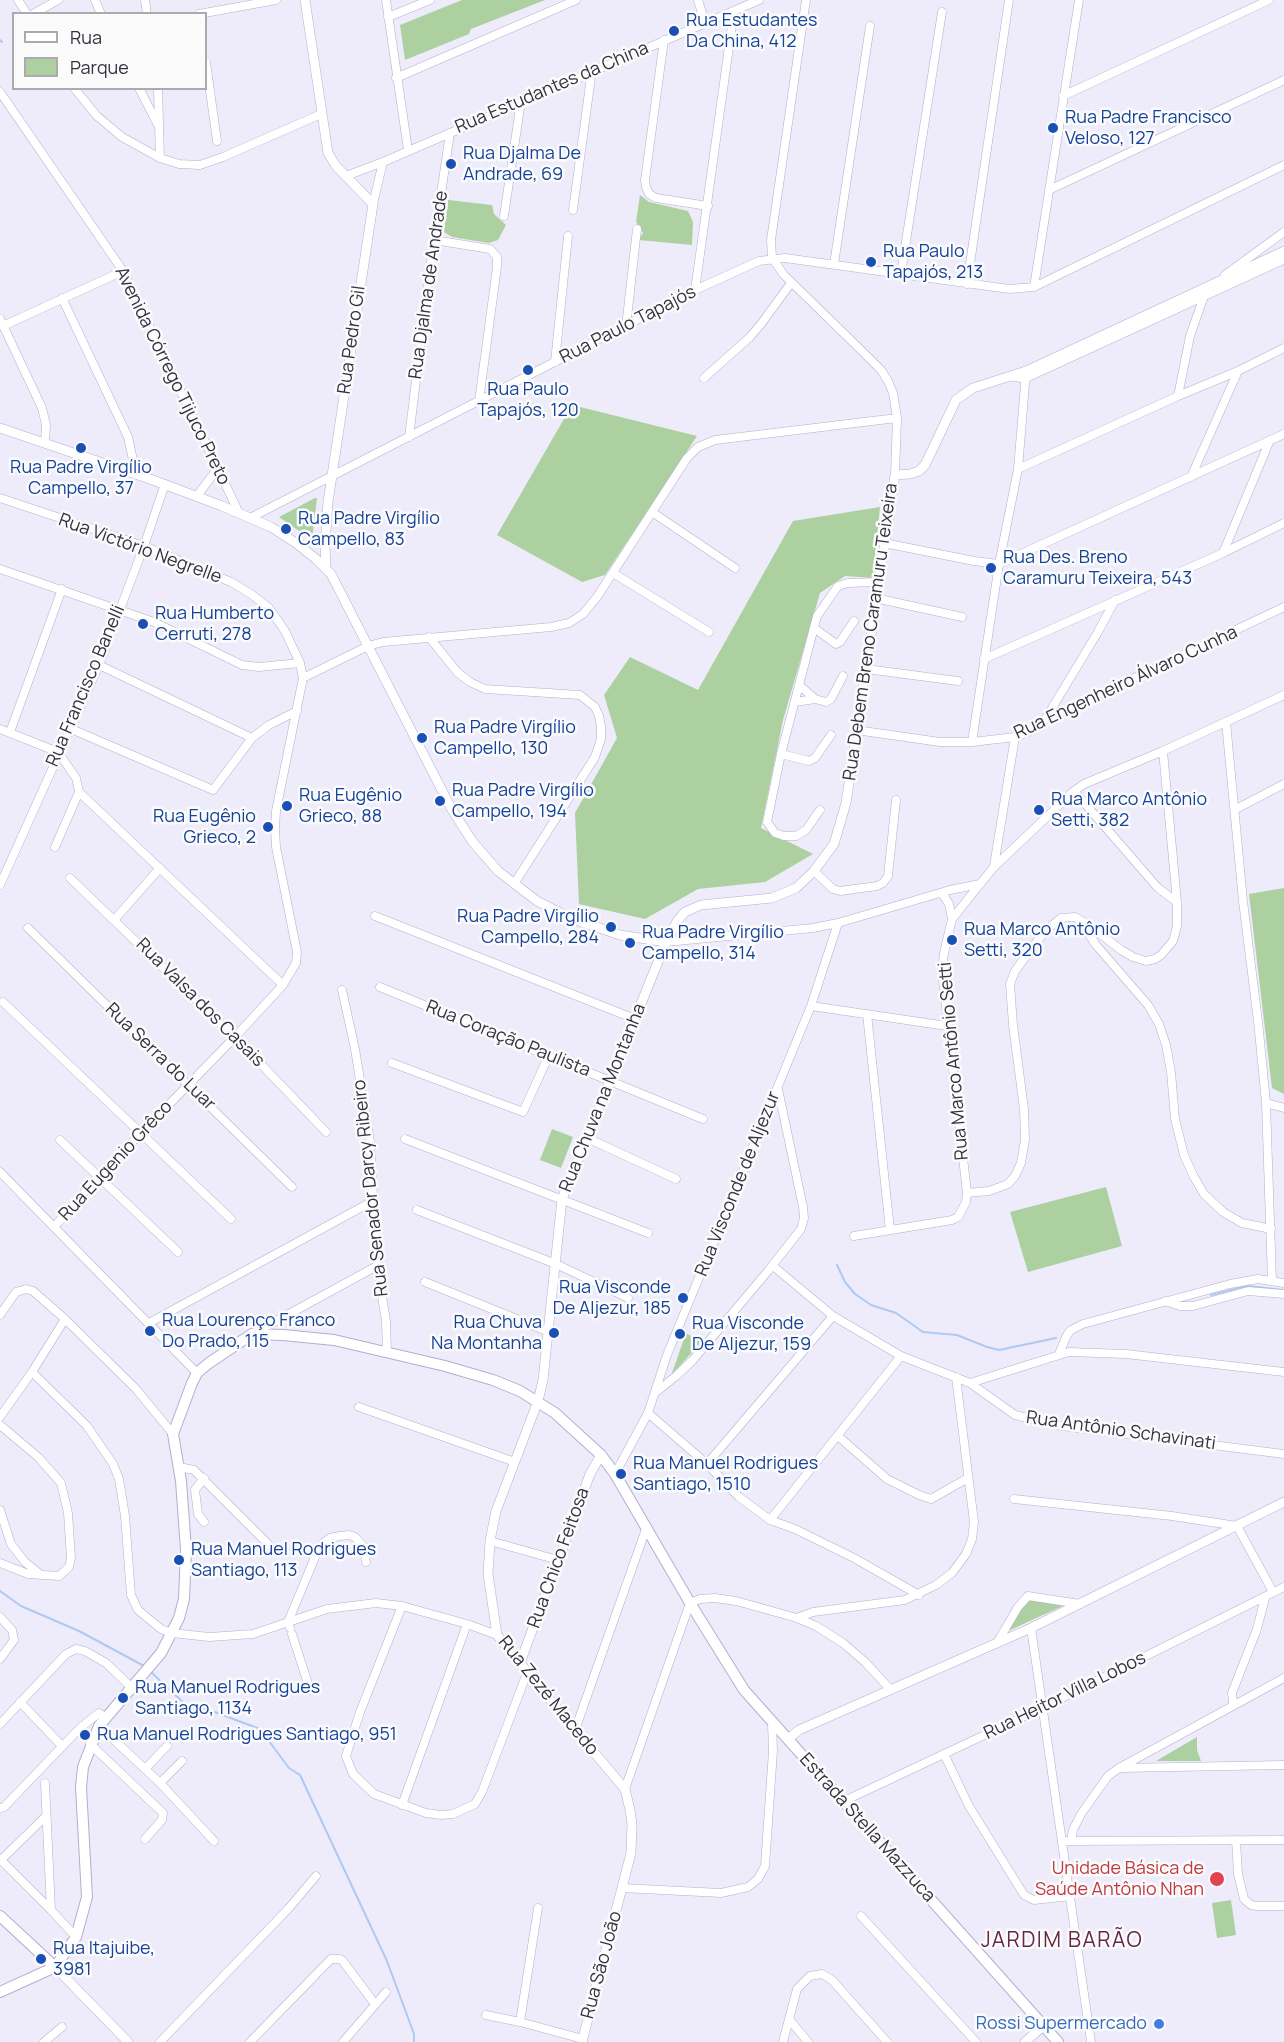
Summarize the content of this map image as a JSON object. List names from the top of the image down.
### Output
{
  "streets": {
    "main road": ["Estrada Stella Mazzuca"],
    "street": [
      "Rua Estudantes da China",
      "Rua Djalma de Andrade",
      "Rua Paulo Tapajós",
      "Rua Pedro Gil",
      "Avenida Córrego Tijuco Preto",
      "Rua Victório Negrelle",
      "Rua Debem Breno Caramuru Teixeira",
      "Rua Engenheiro Álvaro Cunha",
      "Rua Francisco Banelli",
      "Rua Valsa dos Casais",
      "Rua Coração Paulista",
      "Rua Serra do Luar",
      "Rua Marco Antônio Setti",
      "Rua Chuva na Montanha",
      "Rua Eugenio Grêco",
      "Rua Visconde de Aljezur",
      "Rua Senador Darcy Ribeiro",
      "Rua Antônio Schavinati",
      "Rua Chico Feitosa",
      "Rua Zezé Macedo",
      "Rua Heitor Villa Lobos",
      "Rua São João"
    ]
  },
  "crossings": [
    ["Rua Estudantes da China", "Rua Djalma de Andrade"],
    ["Rua Estudantes da China", "Rua Pedro Gil"],
    ["Rua Djalma de Andrade", "Rua Paulo Tapajós"],
    ["Rua Paulo Tapajós", "Rua Pedro Gil"],
    ["Rua Paulo Tapajós", "Rua Debem Breno Caramuru Teixeira"],
    ["Rua Victório Negrelle", "Rua Francisco Banelli"],
    ["Rua Debem Breno Caramuru Teixeira", "Rua Engenheiro Álvaro Cunha"],
    ["Rua Debem Breno Caramuru Teixeira", "Rua Chuva na Montanha"],
    ["Rua Valsa dos Casais", "Rua Eugenio Grêco"],
    ["Rua Coração Paulista", "Rua Chuva na Montanha"],
    ["Rua Serra do Luar", "Rua Eugenio Grêco"],
    ["Rua Chuva na Montanha", "Rua Zezé Macedo"],
    ["Rua Chuva na Montanha", "Estrada Stella Mazzuca"],
    ["Rua Visconde de Aljezur", "Estrada Stella Mazzuca"],
    ["Rua Senador Darcy Ribeiro", "Estrada Stella Mazzuca"],
    ["Rua Chico Feitosa", "Rua Zezé Macedo"],
    ["Rua Chico Feitosa", "Estrada Stella Mazzuca"],
    ["Rua Zezé Macedo", "Estrada Stella Mazzuca"],
    ["Rua Zezé Macedo", "Rua São João"],
    ["Rua Heitor Villa Lobos", "Estrada Stella Mazzuca"]
  ],
  "districts": ["JARDIM BARÃO"],
  "places": [
    "Rua Estudantes Da China, 412",
    "Rua Padre Francisco Veloso, 127",
    "Rua Djalma De Andrade, 69",
    "Rua Paulo Tapajós, 213",
    "Rua Paulo Tapajós, 120",
    "Rua Padre Virgílio Campello, 37",
    "Rua Padre Virgílio Campello, 83",
    "Rua Des. Breno Caramuru Teixeira, 543",
    "Rua Humberto Cerruti, 278",
    "Rua Padre Virgílio Campello, 130",
    "Rua Padre Virgílio Campello, 194",
    "Rua Eugênio Grieco, 88",
    "Rua Marco Antônio Setti, 382",
    "Rua Eugênio Grieco, 2",
    "Rua Padre Virgílio Campello, 284",
    "Rua Marco Antônio Setti, 320",
    "Rua Padre Virgílio Campello, 314",
    "Rua Visconde De Aljezur, 185",
    "Rua Lourenço Franco Do Prado, 115",
    "Rua Chuva Na Montanha",
    "Rua Visconde De Aljezur, 159",
    "Rua Manuel Rodrigues Santiago, 1510",
    "Rua Manuel Rodrigues Santiago, 113",
    "Rua Manuel Rodrigues Santiago, 1134",
    "Rua Manuel Rodrigues Santiago, 951",
    "Unidade Básica de Saúde Antônio Nhan",
    "Rua Itajuibe, 3981",
    "Rossi Supermercado"
  ],
  "legend": ["Rua", "Parque"]
}
